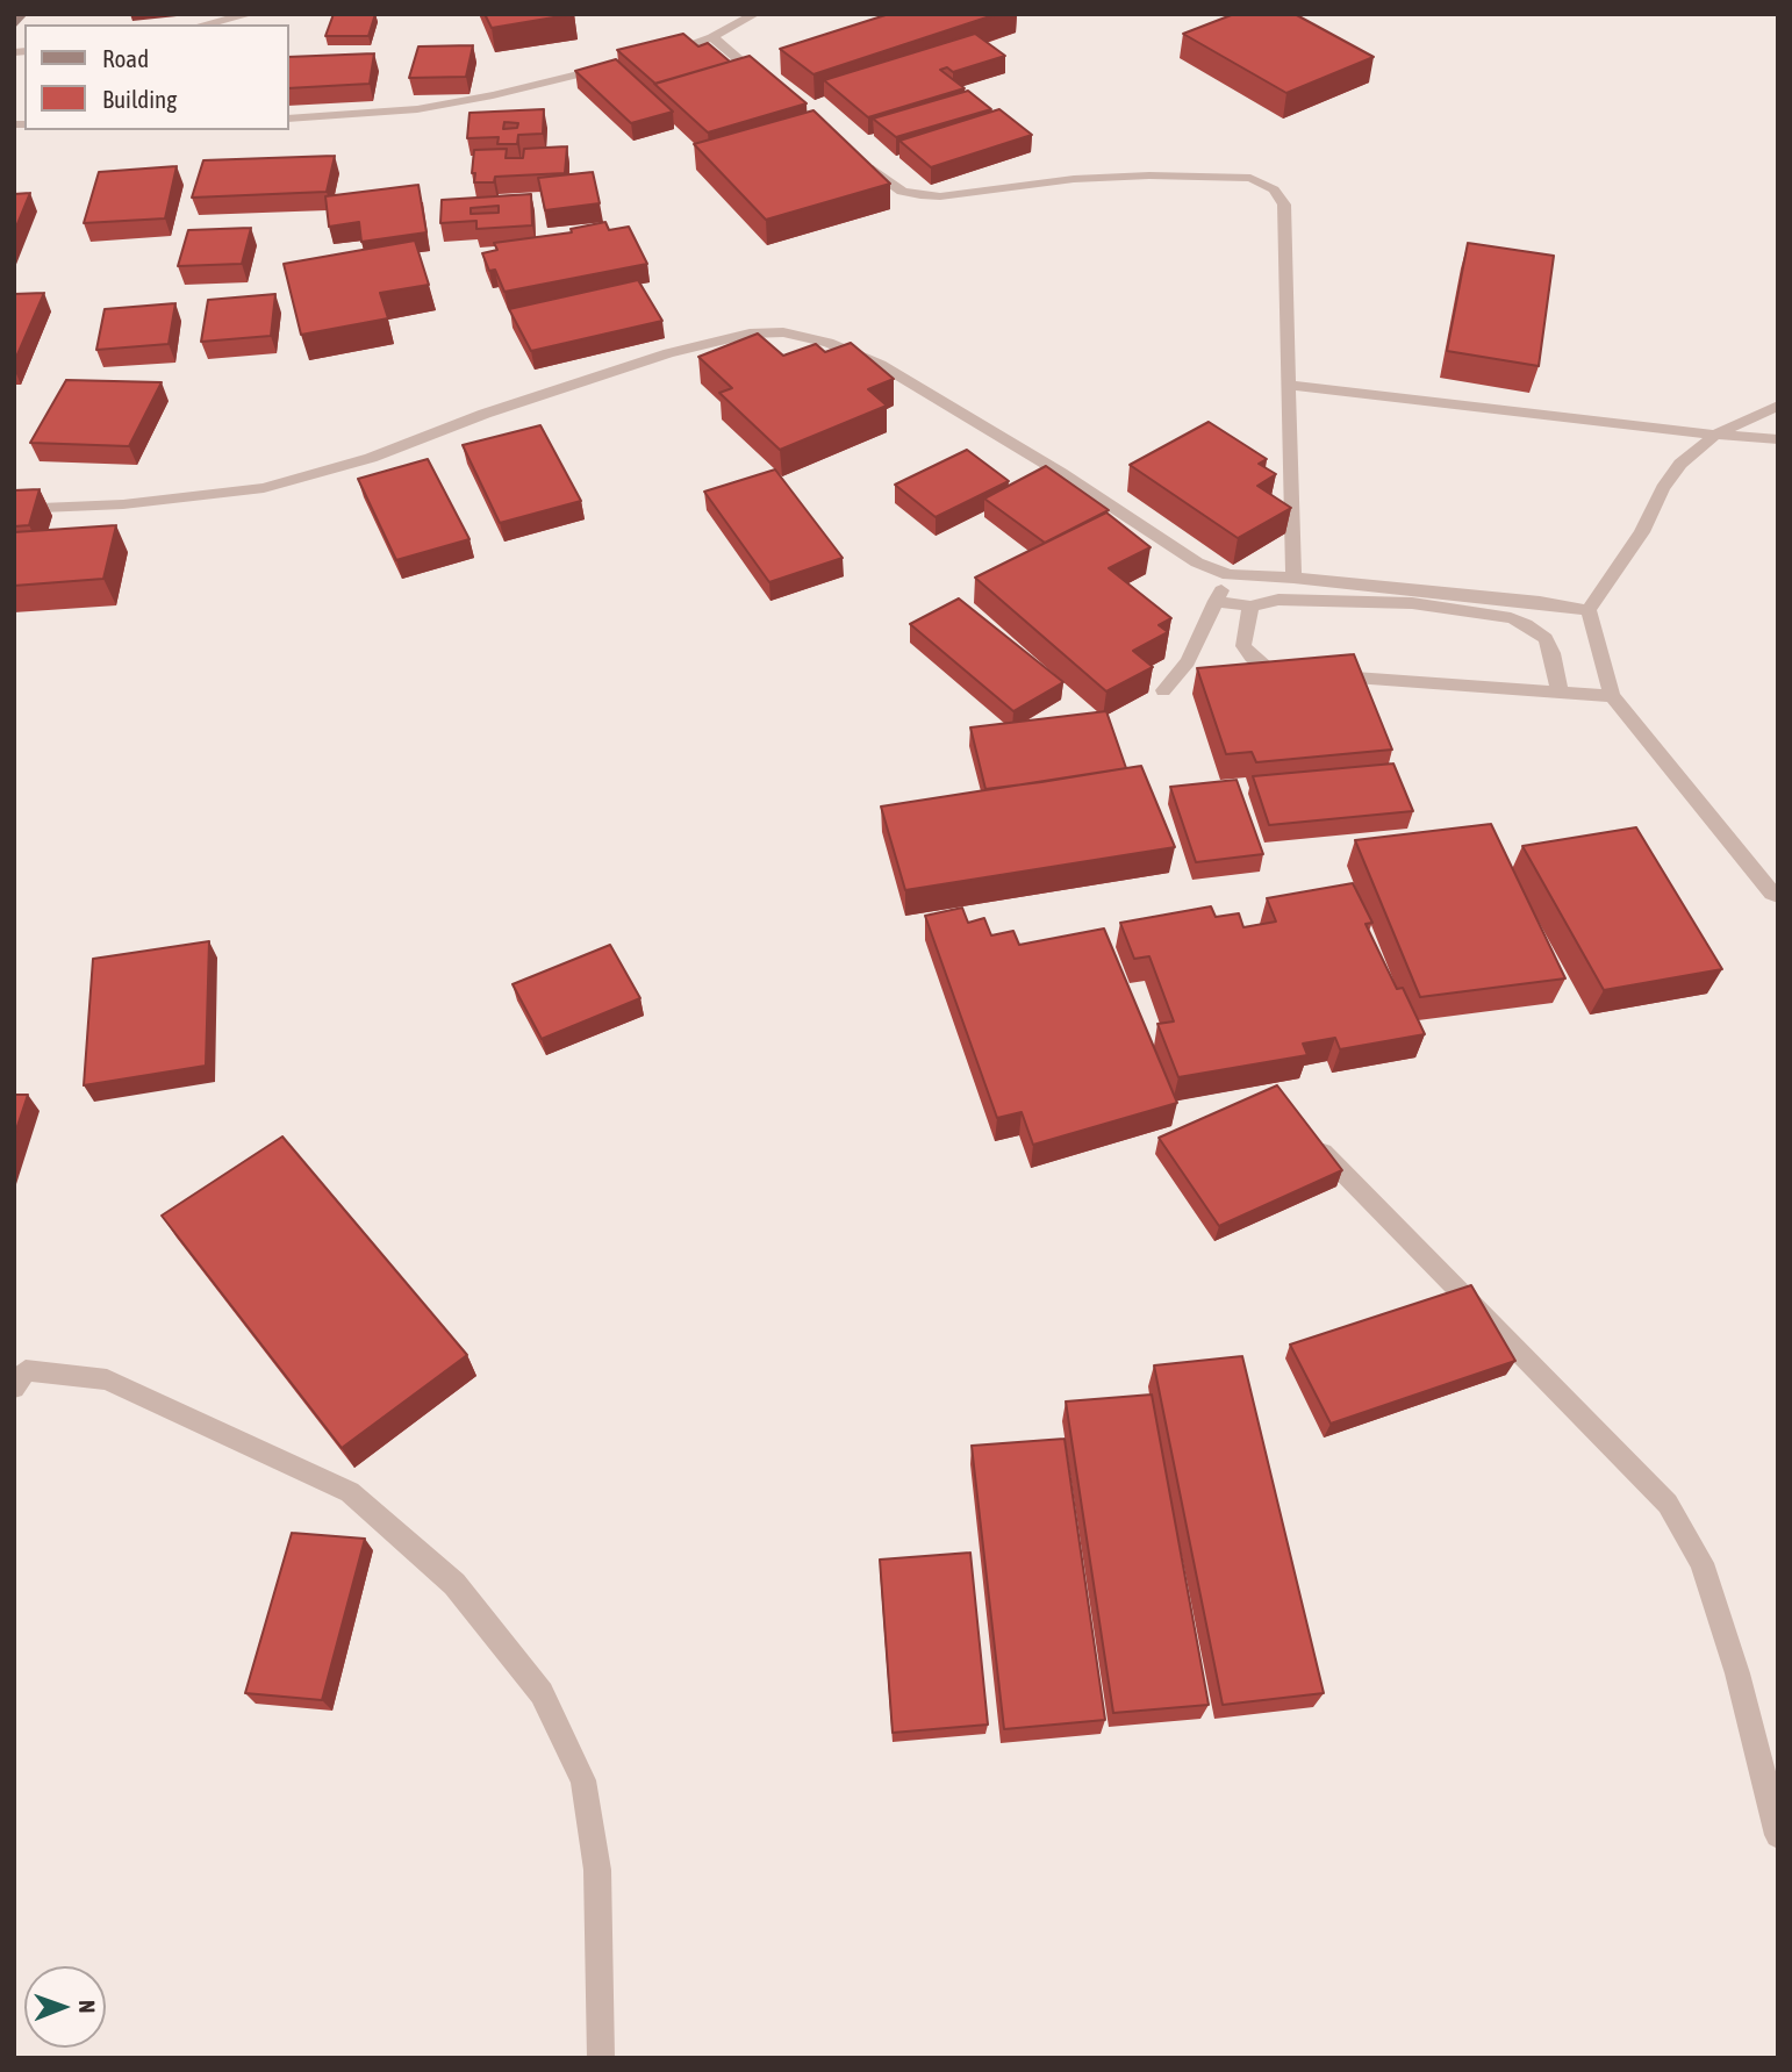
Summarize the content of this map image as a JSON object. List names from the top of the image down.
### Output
{
  "legend": ["Road", "Building"],
  "north": "right"
}
